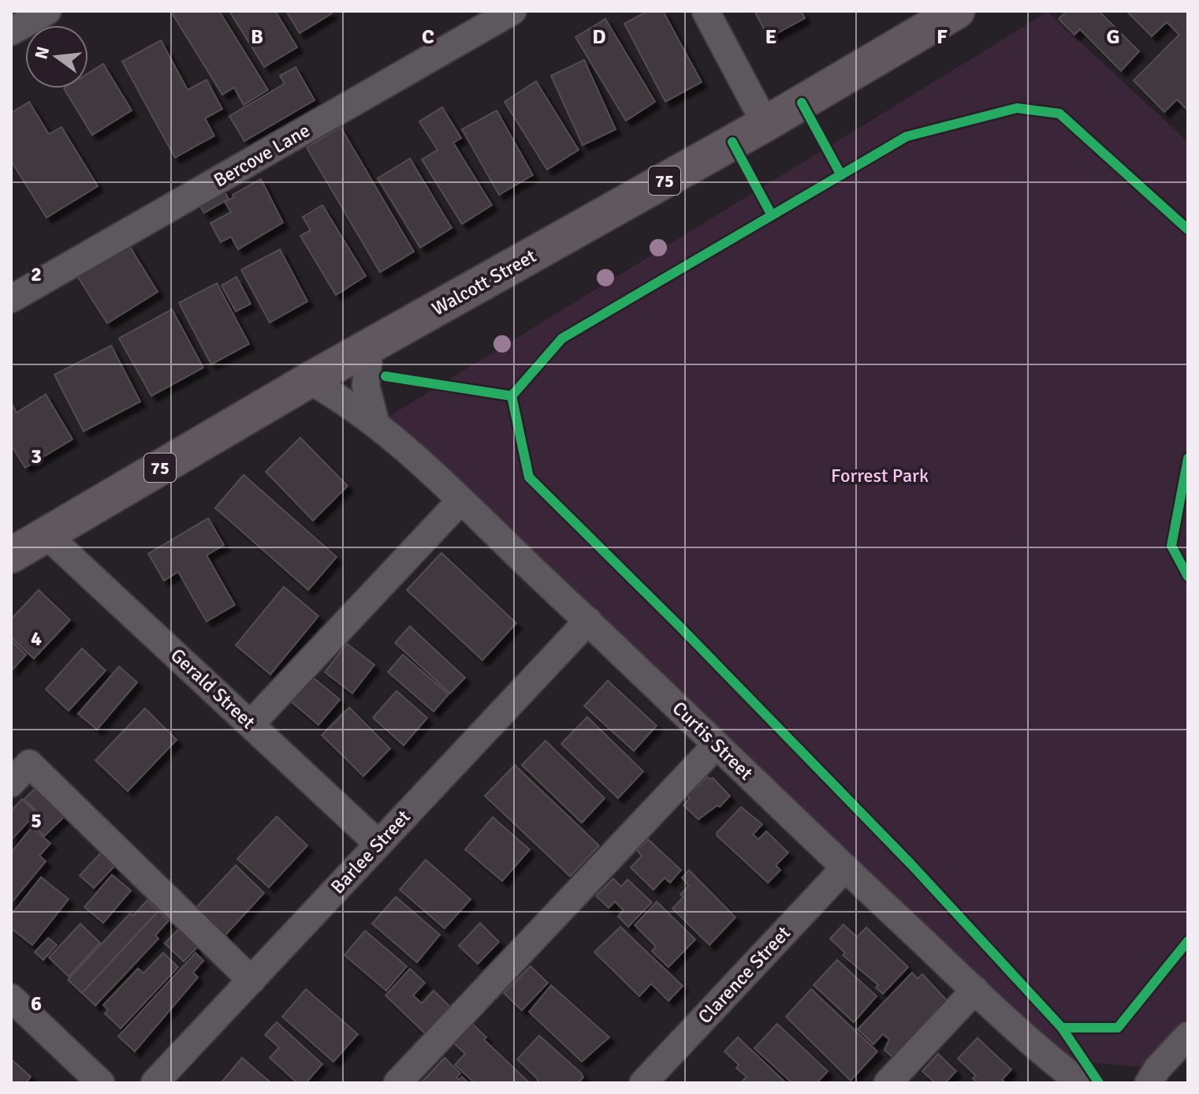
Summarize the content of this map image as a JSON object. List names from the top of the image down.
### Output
{
  "streets": {
    "main road": ["75", "Walcott Street"],
    "street": [
      "Bercove Lane",
      "Gerald Street",
      "Curtis Street",
      "Barlee Street",
      "Clarence Street"
    ]
  },
  "crossings": [
    ["Walcott Street", "Gerald Street"],
    ["Walcott Street", "Curtis Street"],
    ["Gerald Street", "Barlee Street"],
    ["Curtis Street", "Barlee Street"],
    ["Curtis Street", "Clarence Street"]
  ],
  "parks": ["Forrest Park"],
  "north": "left",
  "grid": {
    "columns": [
      "B",
      "C",
      "D",
      "E",
      "F",
      "G"
    ],
    "rows": [
      "2",
      "3",
      "4",
      "5",
      "6"
    ]
  }
}
